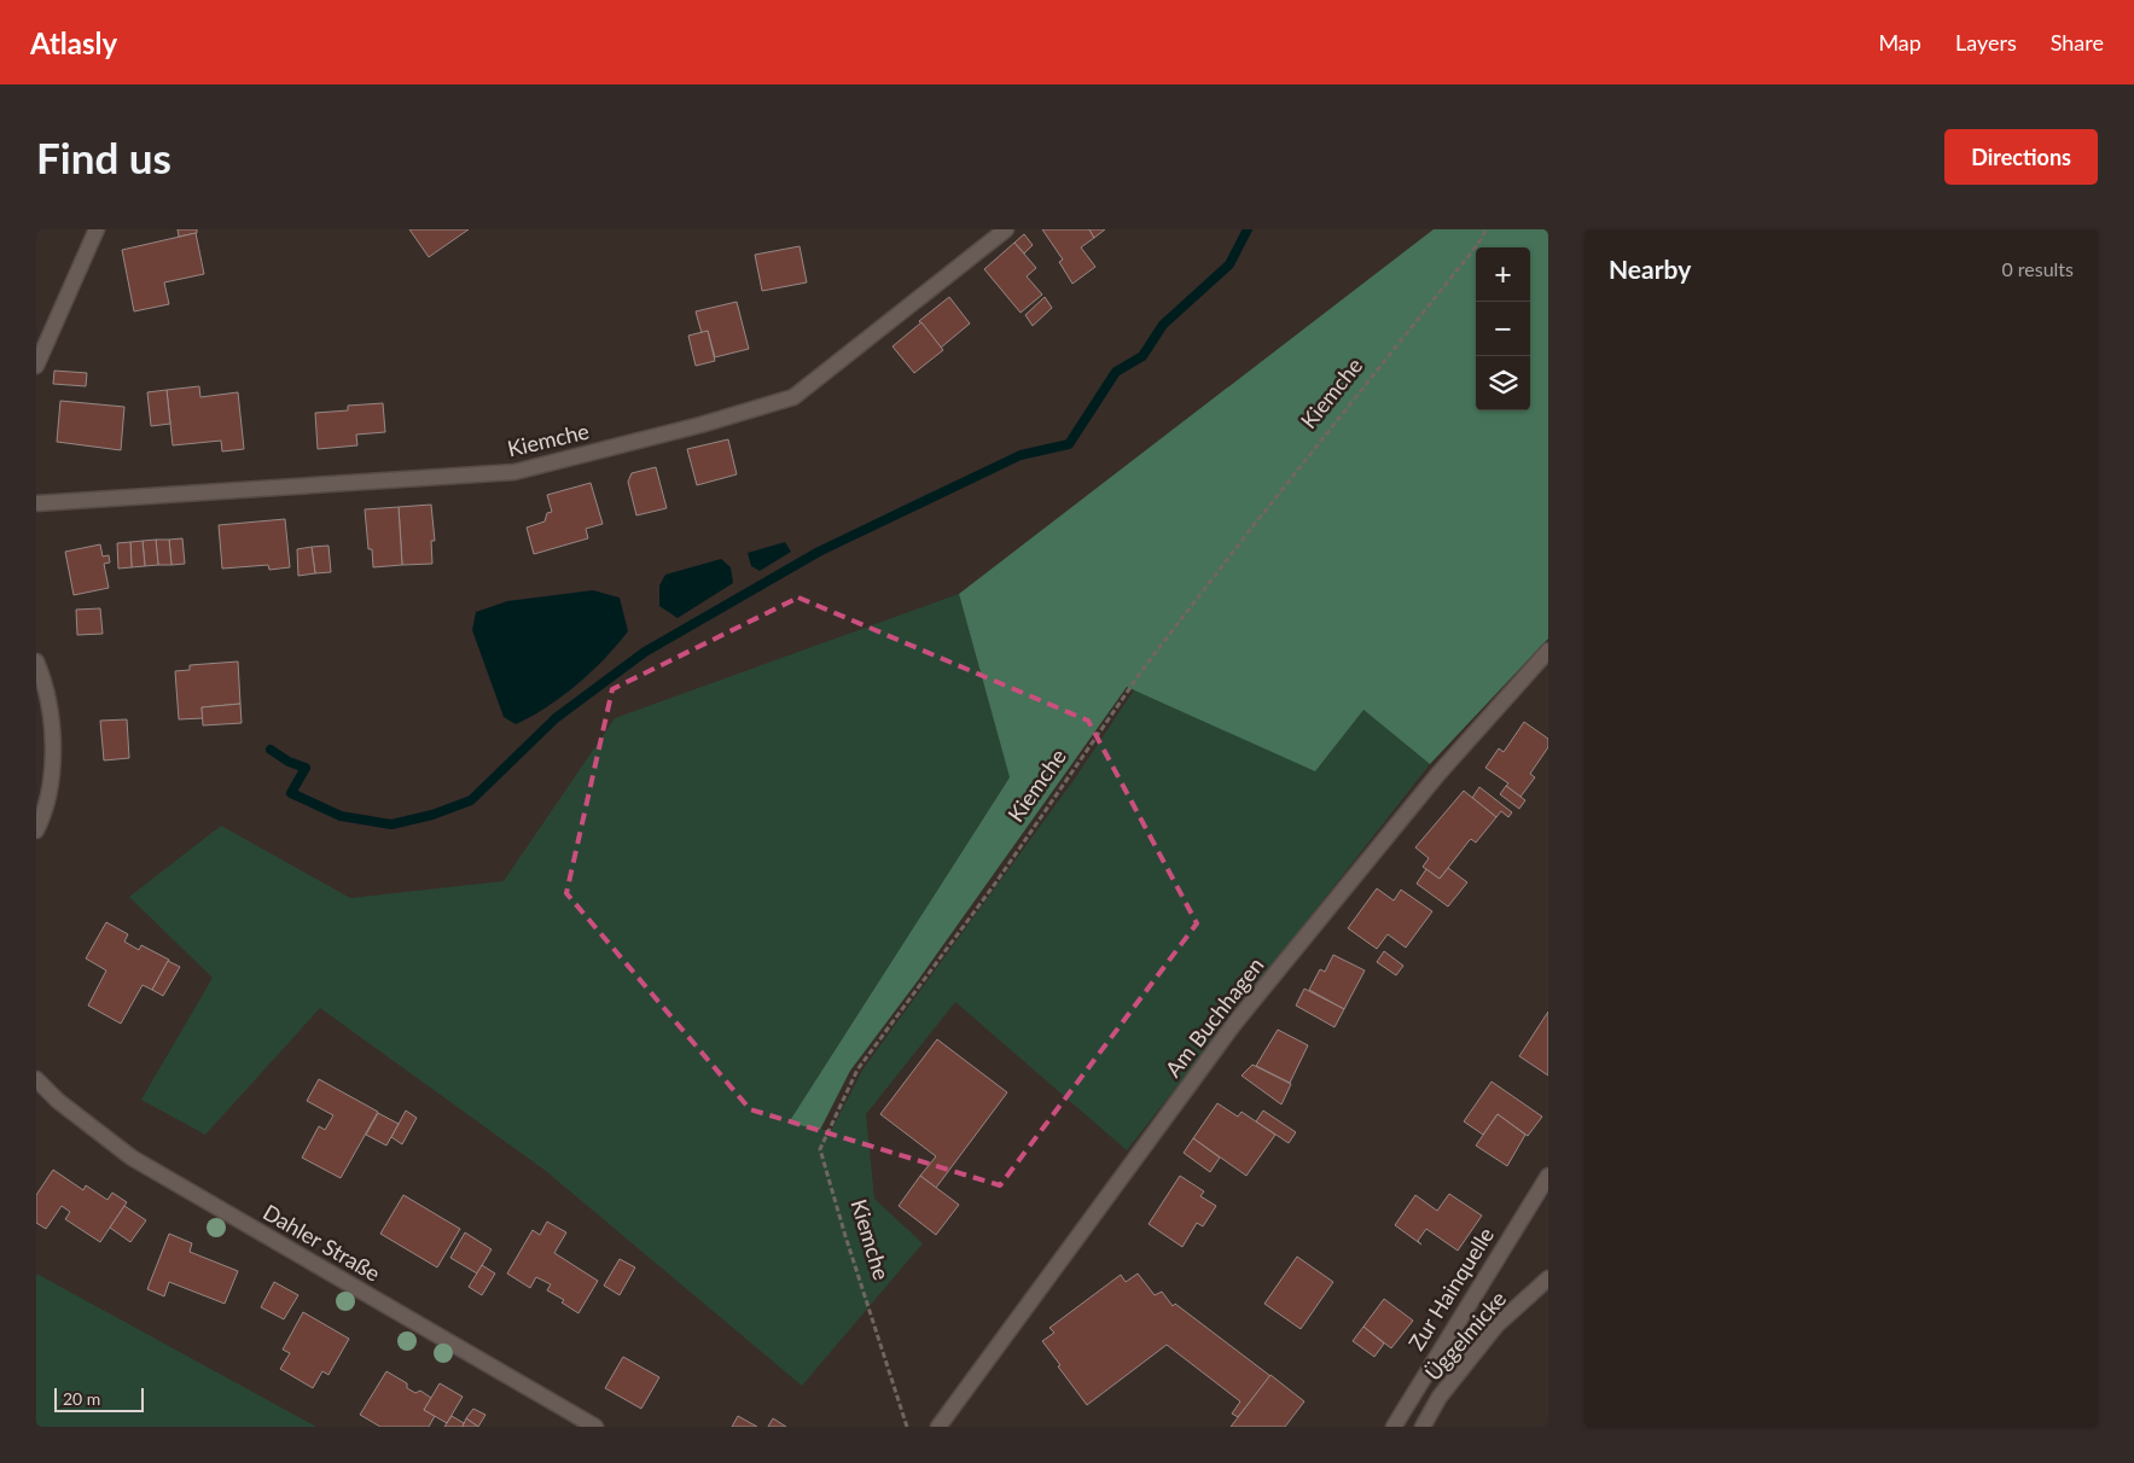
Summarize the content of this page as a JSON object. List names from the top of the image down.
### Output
{
  "streets": {
    "street": [
      "Kiemche",
      "Am Buchhagen",
      "Dahler Straße",
      "Zur Hainquelle",
      "Üggelmicke"
    ]
  },
  "scale_bar": "20 m",
  "page": {
    "header": "Atlasly",
    "nav": ["Map", "Layers", "Share"],
    "buttons": "Directions",
    "title": "Find us",
    "heading": ["Nearby", "0 results"],
    "map_buttons": ["+", "−"],
    "scale": "20 m"
  }
}
